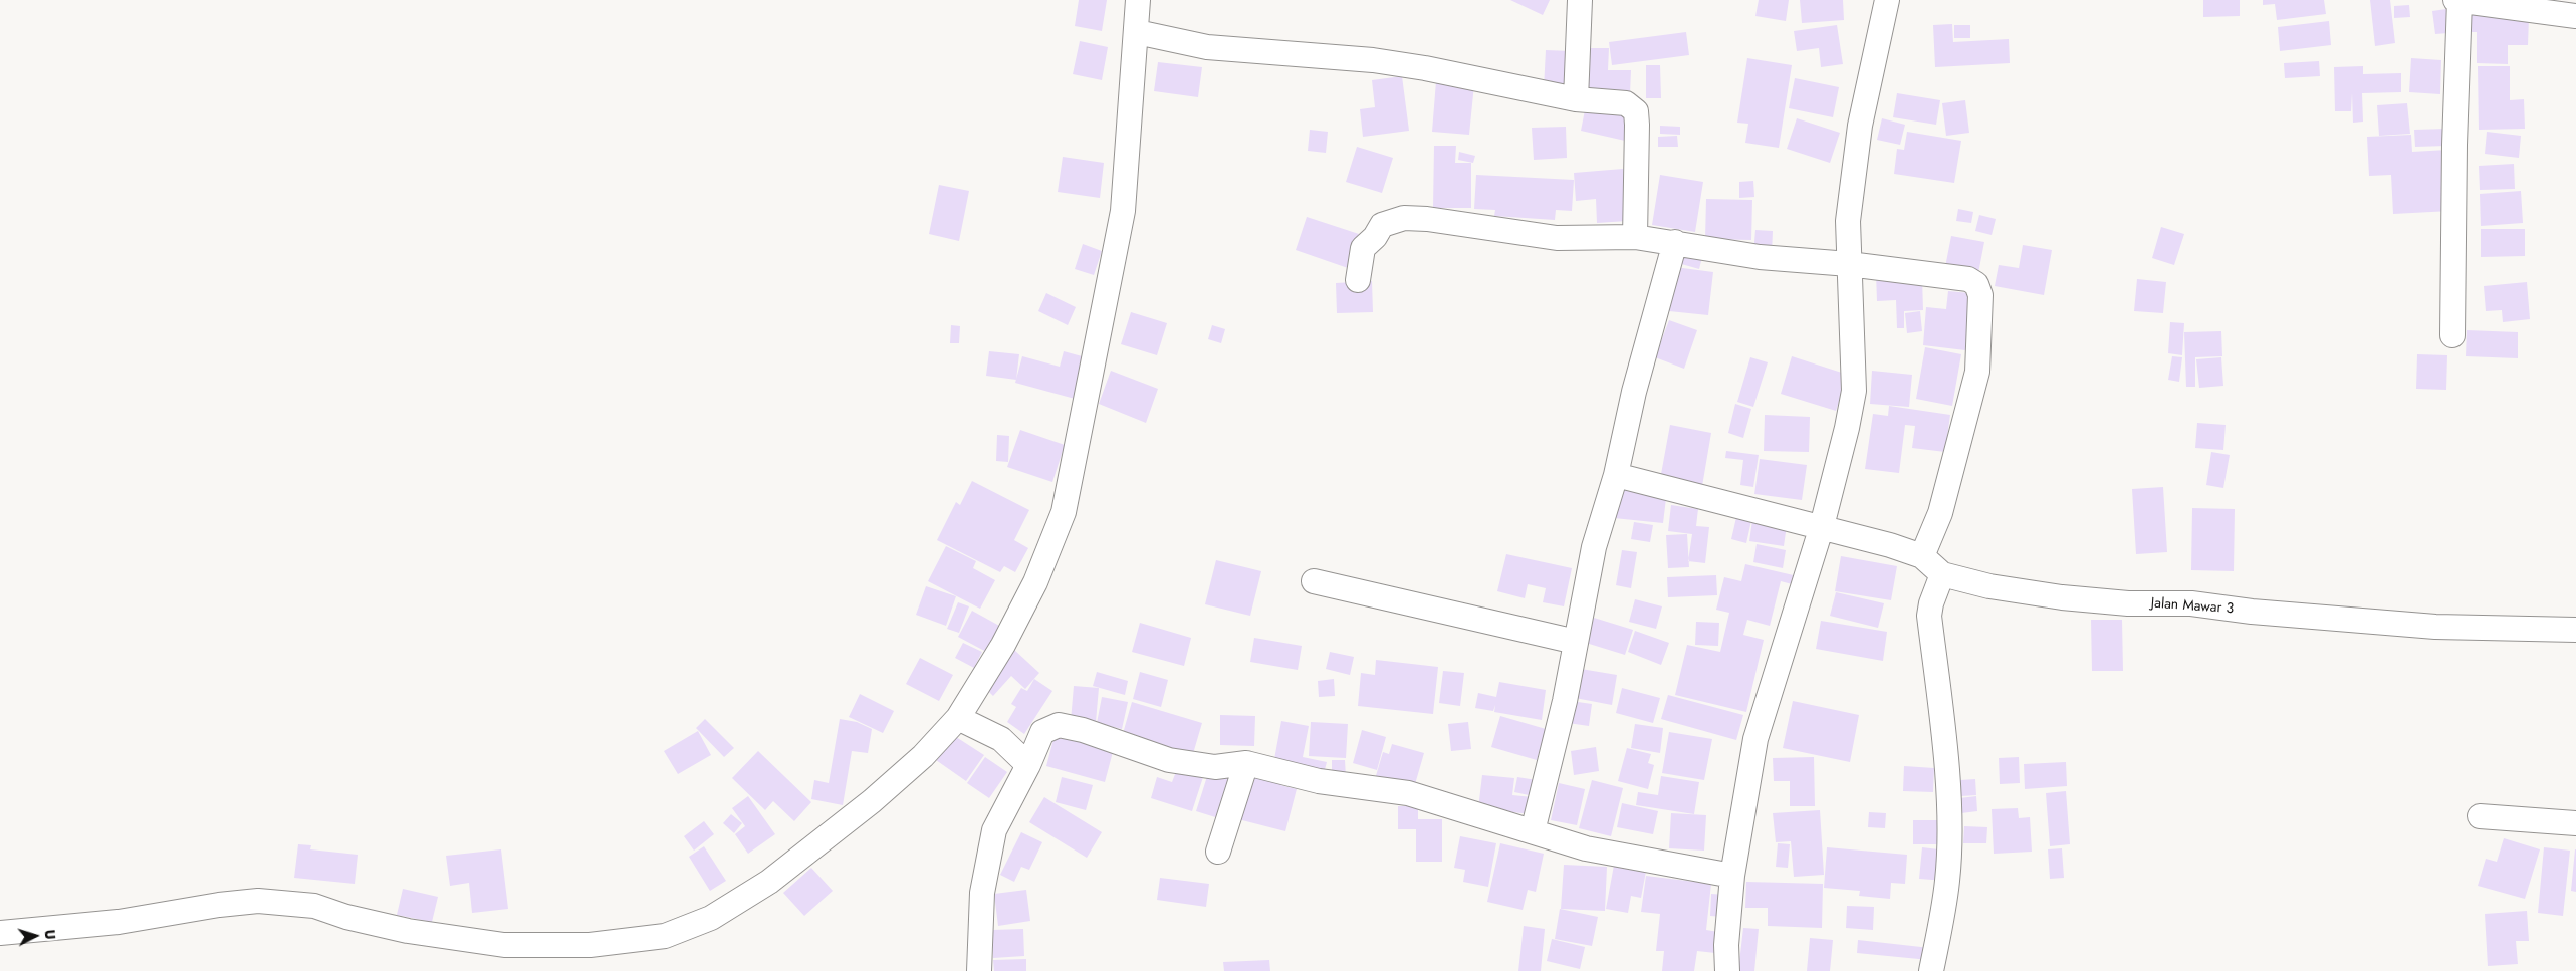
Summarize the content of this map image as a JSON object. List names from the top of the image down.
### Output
{
  "streets": {
    "street": ["Jalan Mawar 3"]
  },
  "north": "right"
}
